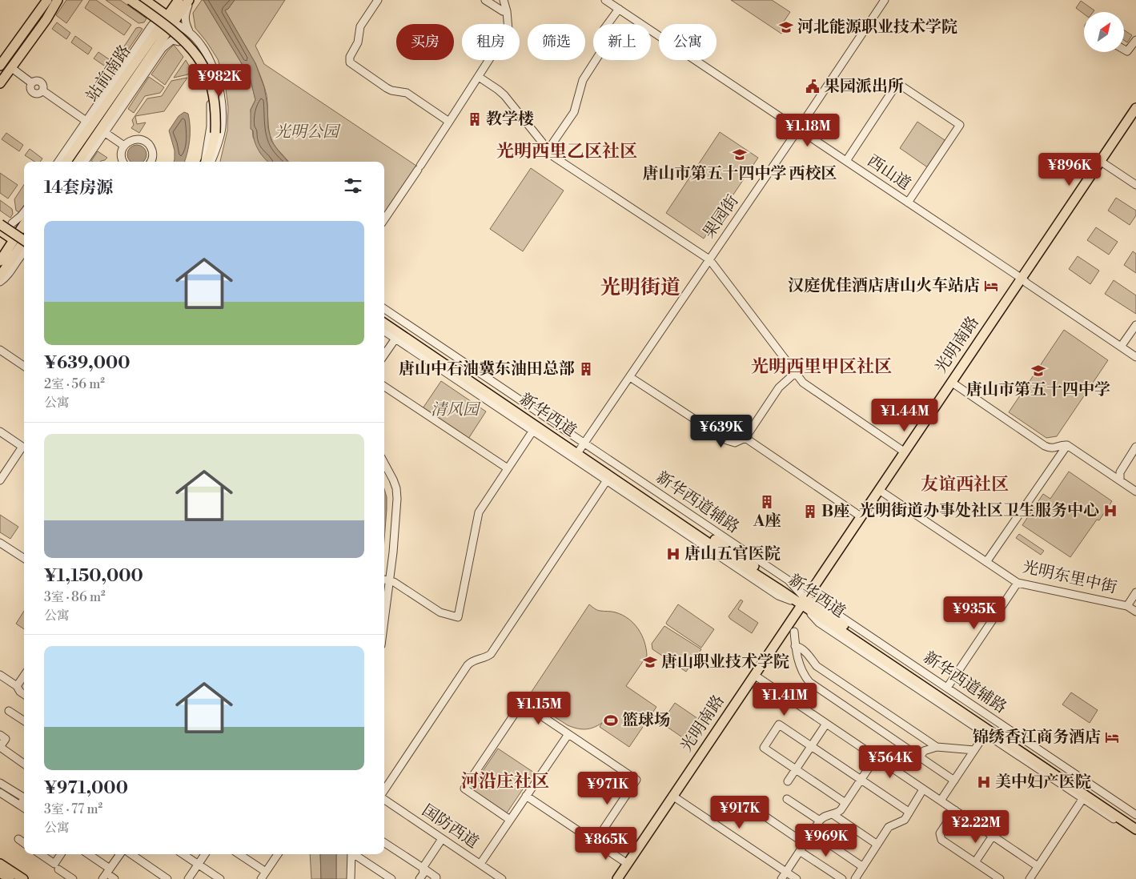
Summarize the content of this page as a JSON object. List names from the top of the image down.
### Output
{
  "streets": {
    "main road": ["站前南路", "光明南路", "新华西道"],
    "street": [
      "西山道",
      "果园街",
      "新华西道辅路",
      "光明东里中街",
      "国防西道"
    ]
  },
  "crossings": [
    ["西山道", "果园街"],
    ["西山道", "光明南路"],
    ["果园街", "新华西道"],
    ["光明南路", "新华西道"],
    ["光明南路", "新华西道辅路"],
    ["光明南路", "光明东里中街"],
    ["新华西道", "新华西道辅路"]
  ],
  "districts": [
    "光明西里乙区社区",
    "光明街道",
    "光明西里甲区社区",
    "友谊西社区",
    "河沿庄社区"
  ],
  "parks": ["光明公园", "清风园"],
  "places": {
    "school or university": [
      "河北能源职业技术学院",
      "唐山市第五十四中学 西校区",
      "唐山市第五十四中学",
      "唐山职业技术学院"
    ],
    "public building": ["果园派出所"],
    "building": [
      "教学楼",
      "唐山中石油冀东油田总部",
      "A座",
      "B座"
    ],
    "hotel": ["汉庭优佳酒店唐山火车站店", "锦绣香江商务酒店"],
    "hospital": ["光明街道办事处社区卫生服务中心", "唐山五官医院", "美中妇产医院"],
    "sports": ["篮球场"]
  },
  "north": "top right",
  "page": {
    "chip": [
      "买房",
      "租房",
      "筛选",
      "新上",
      "公寓"
    ],
    "price": [
      "¥982K",
      "¥1.18M",
      "¥896K",
      "¥1.44M",
      "¥639K",
      "¥935K",
      "¥1.41M",
      "¥1.15M",
      "¥564K",
      "¥971K",
      "¥917K",
      "¥2.22M",
      "¥969K",
      "¥865K"
    ],
    "heading": "14套房源",
    "list": [
      {
        "name": "¥639,000",
        "note": "2室 · 56 m² · 公寓"
      },
      {
        "name": "¥1,150,000",
        "note": "3室 · 86 m² · 公寓"
      },
      {
        "name": "¥971,000",
        "note": "3室 · 77 m² · 公寓"
      }
    ]
  }
}
